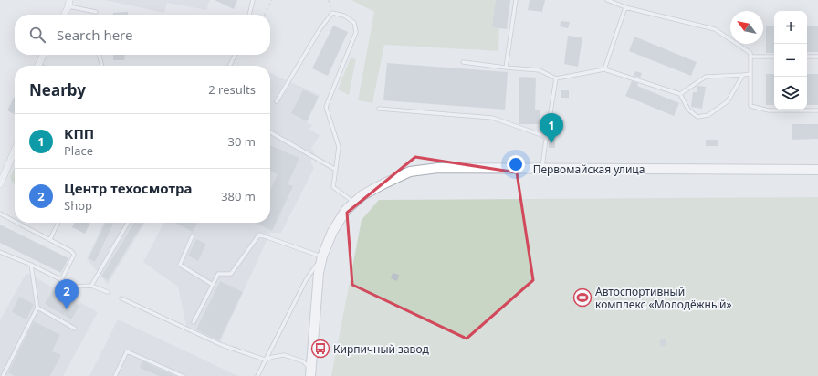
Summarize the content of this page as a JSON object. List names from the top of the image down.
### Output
{
  "streets": {
    "street": ["Первомайская улица"]
  },
  "places": {
    "sports": ["Автоспортивный комплекс «Молодёжный»"],
    "bus stop": ["Кирпичный завод"]
  },
  "north": "top left",
  "page": {
    "map_buttons": ["+", "−"],
    "search": "Search here",
    "heading": ["Nearby", "2 results"],
    "pins": ["1", "2"],
    "list": [
      {
        "mark": "1",
        "name": "КПП",
        "note": "Place",
        "value": "30 m"
      },
      {
        "mark": "2",
        "name": "Центр техосмотра",
        "note": "Shop",
        "value": "380 m"
      }
    ]
  }
}
